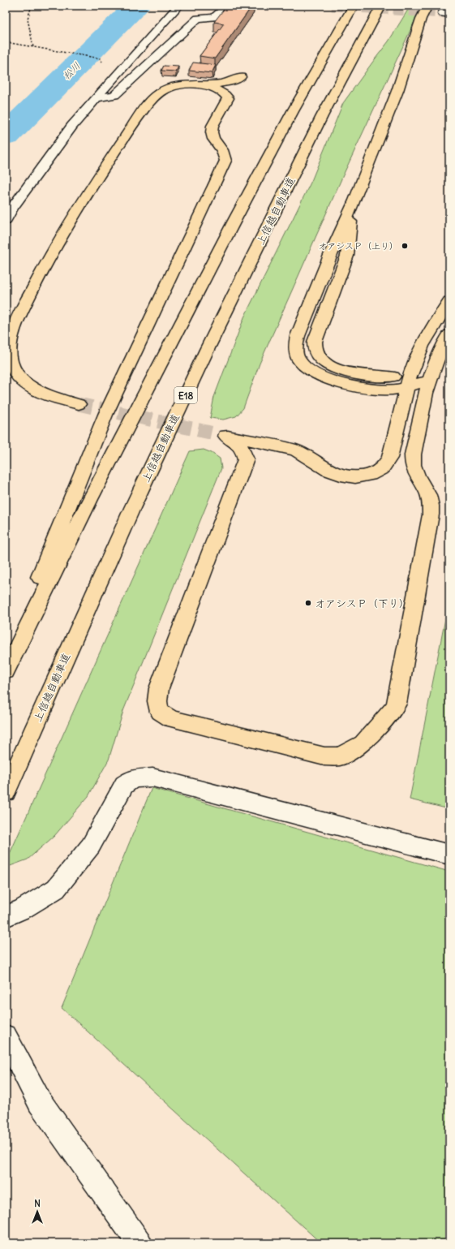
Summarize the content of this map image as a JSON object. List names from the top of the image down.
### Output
{
  "streets": {
    "highway": ["上信越自動車道", "E18"]
  },
  "water": ["松川"],
  "places": ["オアシスＰ（上り）", "オアシスＰ（下り）"],
  "north": "top"
}
